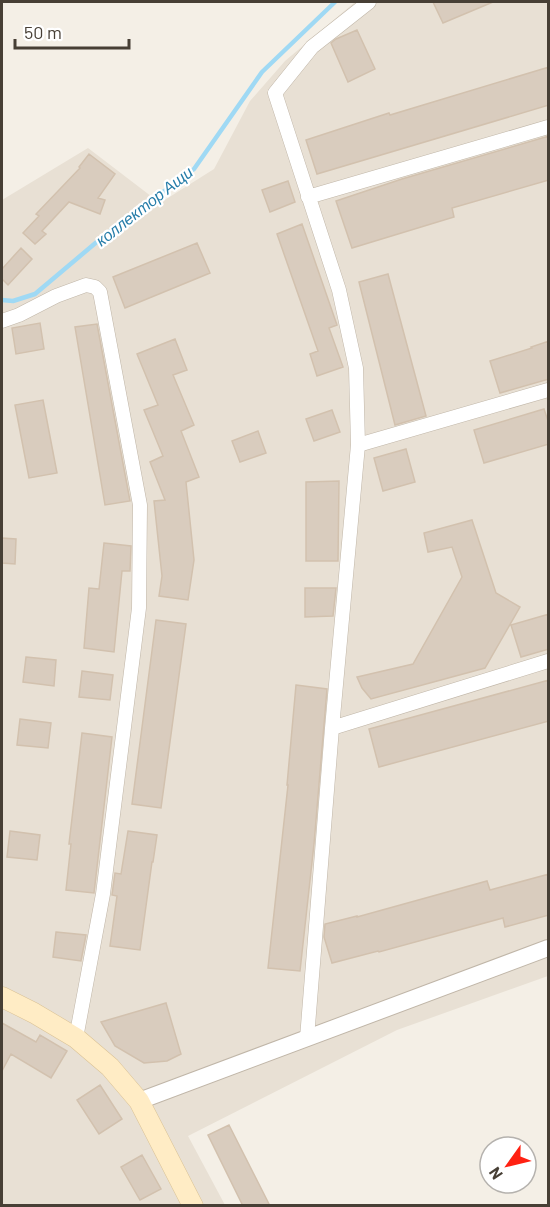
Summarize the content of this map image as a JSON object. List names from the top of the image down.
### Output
{
  "water": ["коллектор Ащи"],
  "scale_bar": "50 m",
  "north": "bottom left"
}
